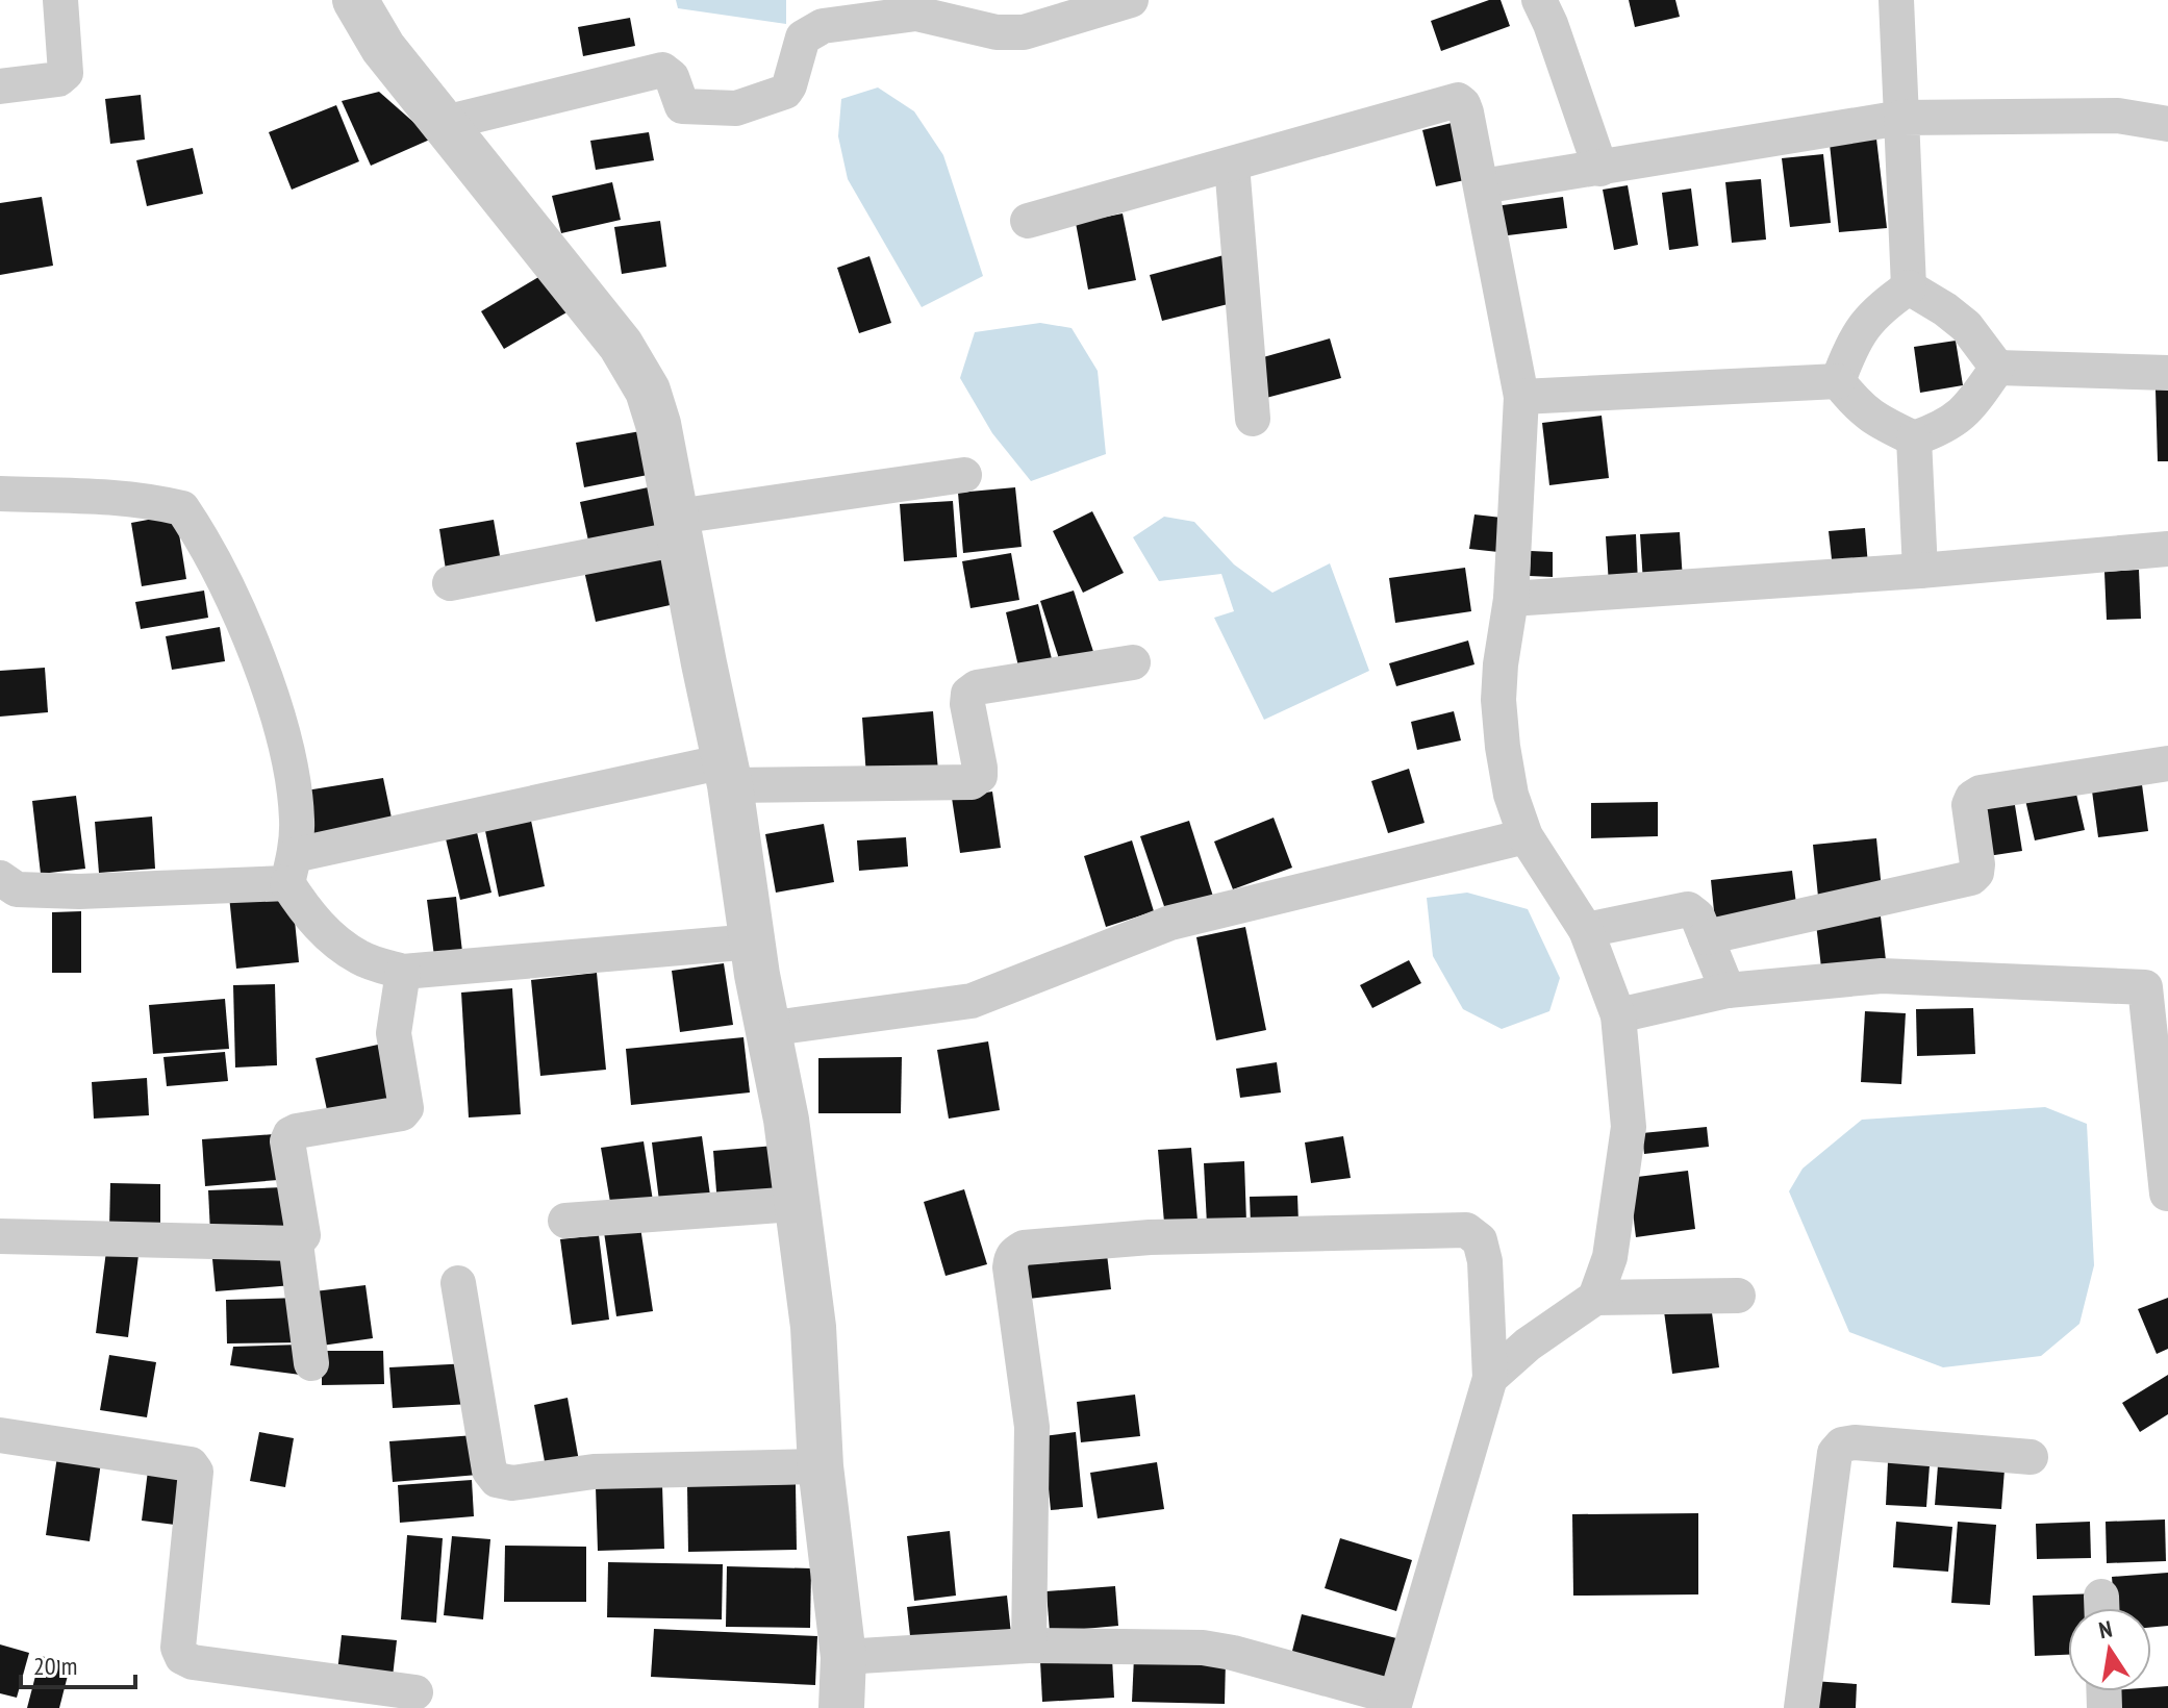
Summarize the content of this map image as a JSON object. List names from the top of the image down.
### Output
{
  "scale_bar": "20 m",
  "north": "top"
}
